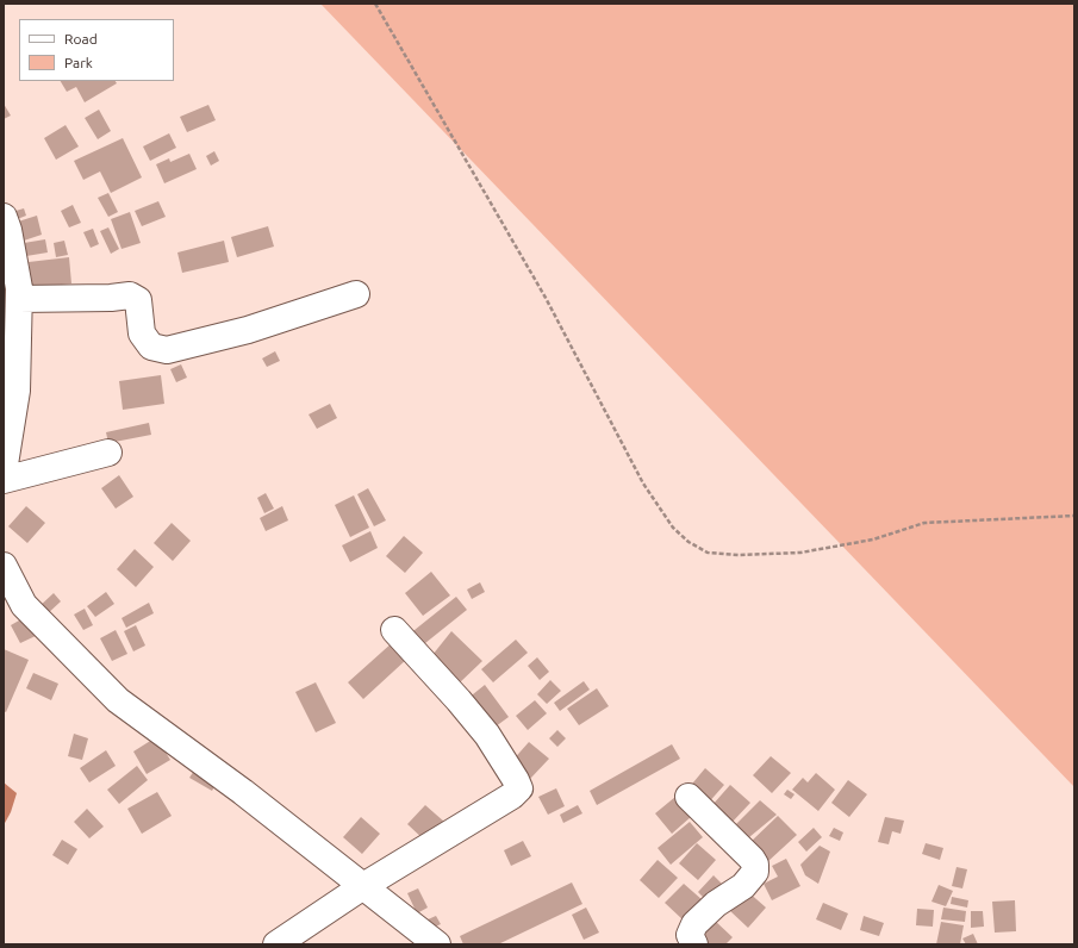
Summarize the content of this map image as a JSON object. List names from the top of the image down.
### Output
{
  "legend": ["Road", "Park"]
}
